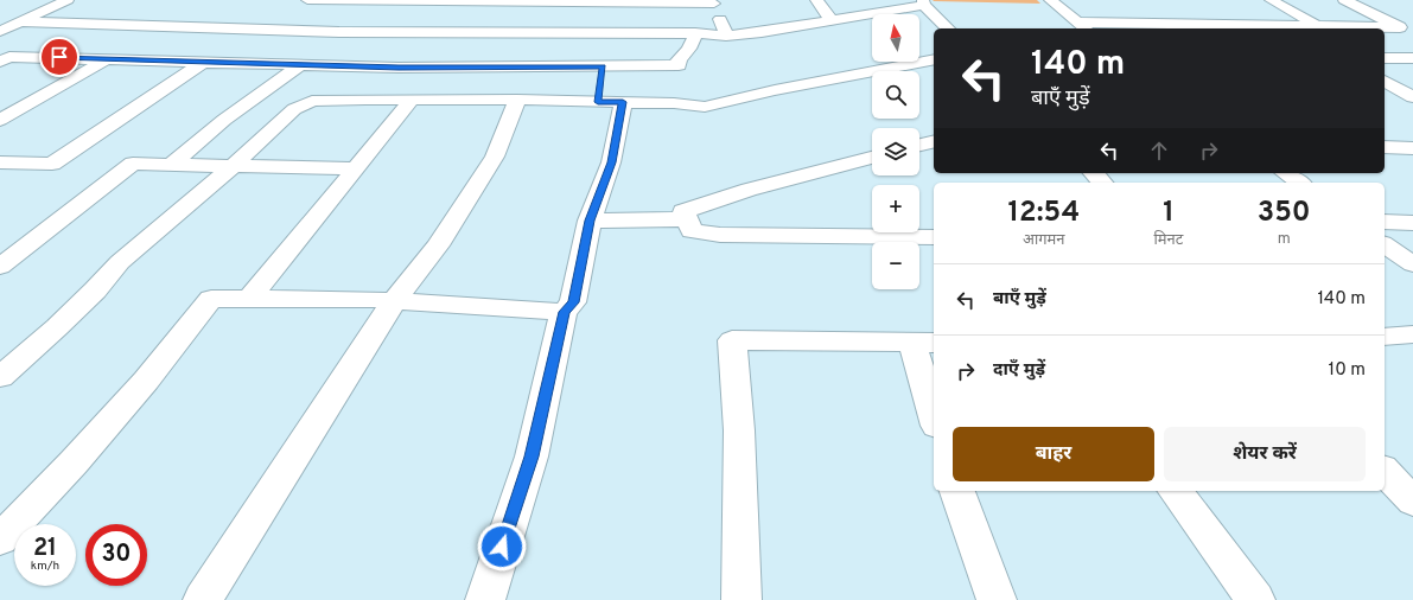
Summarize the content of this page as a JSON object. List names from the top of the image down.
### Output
{
  "north": "top",
  "page": {
    "map_buttons": ["+", "−"],
    "turn": ["140 m", "बाएँ मुड़ें"],
    "eta": [
      "12:54",
      "आगमन",
      "1",
      "मिनट",
      "350",
      "m"
    ],
    "list": [
      {
        "name": "बाएँ मुड़ें",
        "value": "140 m"
      },
      {
        "name": "दाएँ मुड़ें",
        "value": "10 m"
      }
    ],
    "buttons": ["बाहर", "शेयर करें"],
    "speed": "21 km/h",
    "limit": "30"
  }
}
